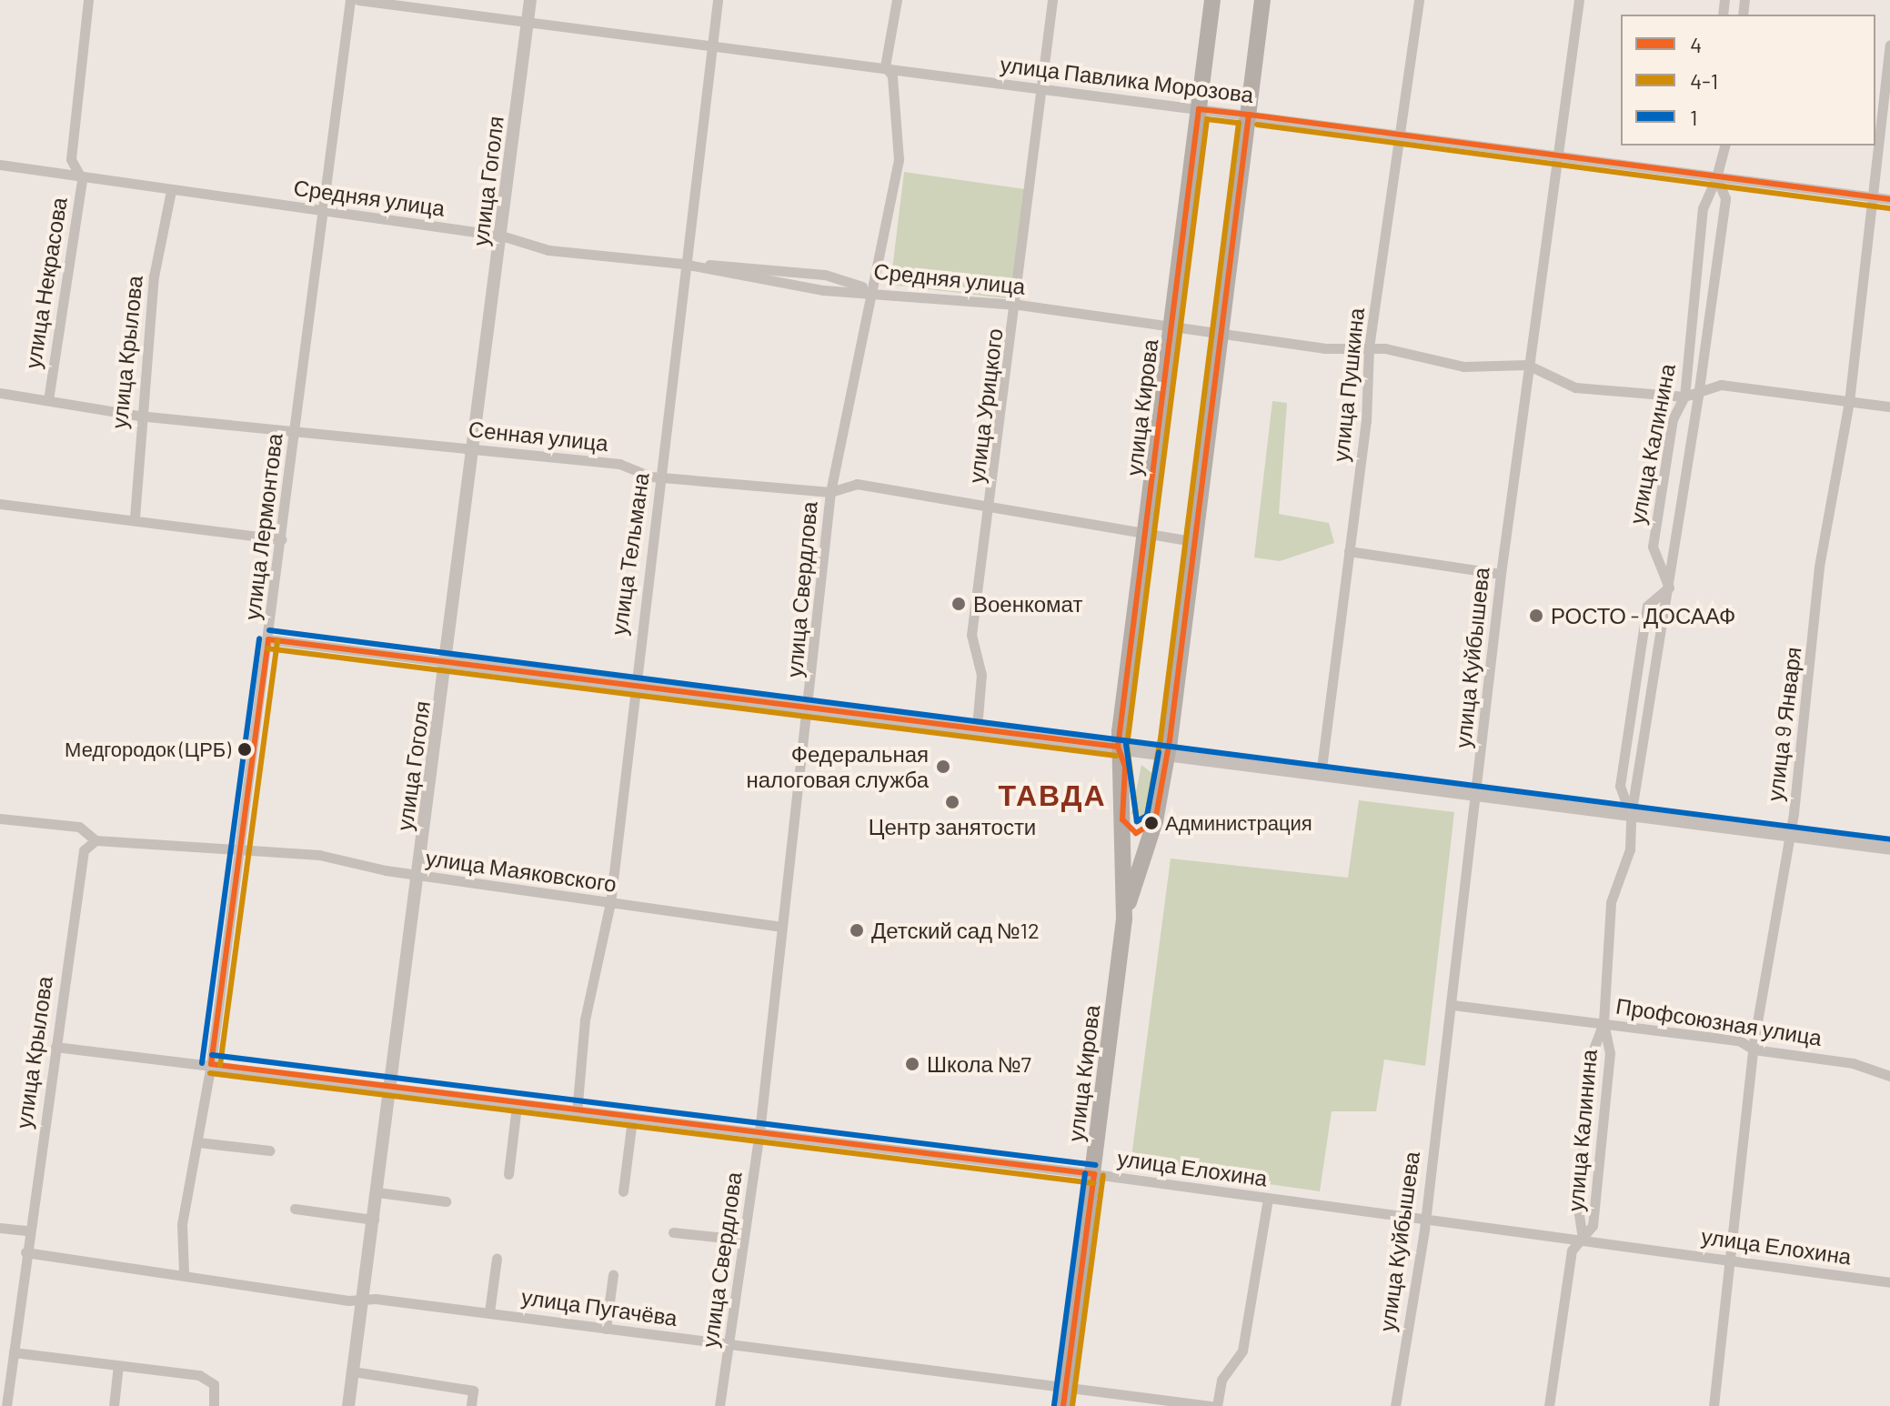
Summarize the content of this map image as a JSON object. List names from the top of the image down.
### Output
{
  "streets": {
    "main road": ["улица Кирова"],
    "street": [
      "улица Павлика Морозова",
      "улица Гоголя",
      "Средняя улица",
      "улица Некрасова",
      "улица Крылова",
      "улица Пушкина",
      "улица Урицкого",
      "Сенная улица",
      "улица Калинина",
      "улица Лермонтова",
      "улица Тельмана",
      "улица Свердлова",
      "улица Куйбышева",
      "улица 9 Января",
      "улица Маяковского",
      "Профсоюзная улица",
      "улица Елохина",
      "улица Пугачёва"
    ]
  },
  "crossings": [
    ["улица Павлика Морозова", "улица Гоголя"],
    ["улица Павлика Морозова", "улица Пушкина"],
    ["улица Павлика Морозова", "улица Урицкого"],
    ["улица Павлика Морозова", "улица Кирова"],
    ["улица Павлика Морозова", "улица Калинина"],
    ["улица Павлика Морозова", "улица Тельмана"],
    ["улица Павлика Морозова", "улица Свердлова"],
    ["улица Павлика Морозова", "улица Куйбышева"],
    ["улица Павлика Морозова", "улица 9 Января"],
    ["улица Гоголя", "Средняя улица"],
    ["улица Гоголя", "Сенная улица"],
    ["улица Гоголя", "улица Маяковского"],
    ["улица Гоголя", "улица Елохина"],
    ["улица Гоголя", "улица Пугачёва"],
    ["Средняя улица", "улица Некрасова"],
    ["Средняя улица", "улица Крылова"],
    ["Средняя улица", "улица Пушкина"],
    ["Средняя улица", "улица Урицкого"],
    ["Средняя улица", "улица Кирова"],
    ["Средняя улица", "улица Калинина"],
    ["Средняя улица", "улица Лермонтова"],
    ["Средняя улица", "улица Тельмана"],
    ["Средняя улица", "улица Свердлова"],
    ["Средняя улица", "улица Куйбышева"],
    ["Средняя улица", "улица 9 Января"],
    ["улица Некрасова", "Сенная улица"],
    ["улица Крылова", "Сенная улица"],
    ["улица Крылова", "улица Маяковского"],
    ["улица Крылова", "улица Елохина"],
    ["улица Крылова", "улица Пугачёва"],
    ["улица Урицкого", "Сенная улица"],
    ["улица Кирова", "Сенная улица"],
    ["улица Кирова", "улица Елохина"],
    ["улица Кирова", "улица Пугачёва"],
    ["Сенная улица", "улица Лермонтова"],
    ["Сенная улица", "улица Тельмана"],
    ["Сенная улица", "улица Свердлова"],
    ["улица Калинина", "Профсоюзная улица"],
    ["улица Калинина", "улица Елохина"],
    ["улица Лермонтова", "улица Маяковского"],
    ["улица Лермонтова", "улица Елохина"],
    ["улица Лермонтова", "улица Пугачёва"],
    ["улица Тельмана", "улица Маяковского"],
    ["улица Тельмана", "улица Елохина"],
    ["улица Свердлова", "улица Маяковского"],
    ["улица Свердлова", "улица Елохина"],
    ["улица Свердлова", "улица Пугачёва"],
    ["улица Куйбышева", "Профсоюзная улица"],
    ["улица Куйбышева", "улица Елохина"],
    ["улица 9 Января", "Профсоюзная улица"],
    ["улица 9 Января", "улица Елохина"]
  ],
  "districts": ["ТАВДА"],
  "places": [
    "Военкомат",
    "РОСТО - ДОСААФ",
    "Медгородок (ЦРБ)",
    "Федеральная налоговая служба",
    "Центр занятости",
    "Администрация",
    "Детский сад №12",
    "Школа №7"
  ],
  "lines": ["transit line 4", "transit line 4-1", "transit line 1"],
  "legend": ["4", "4-1", "1"]
}
